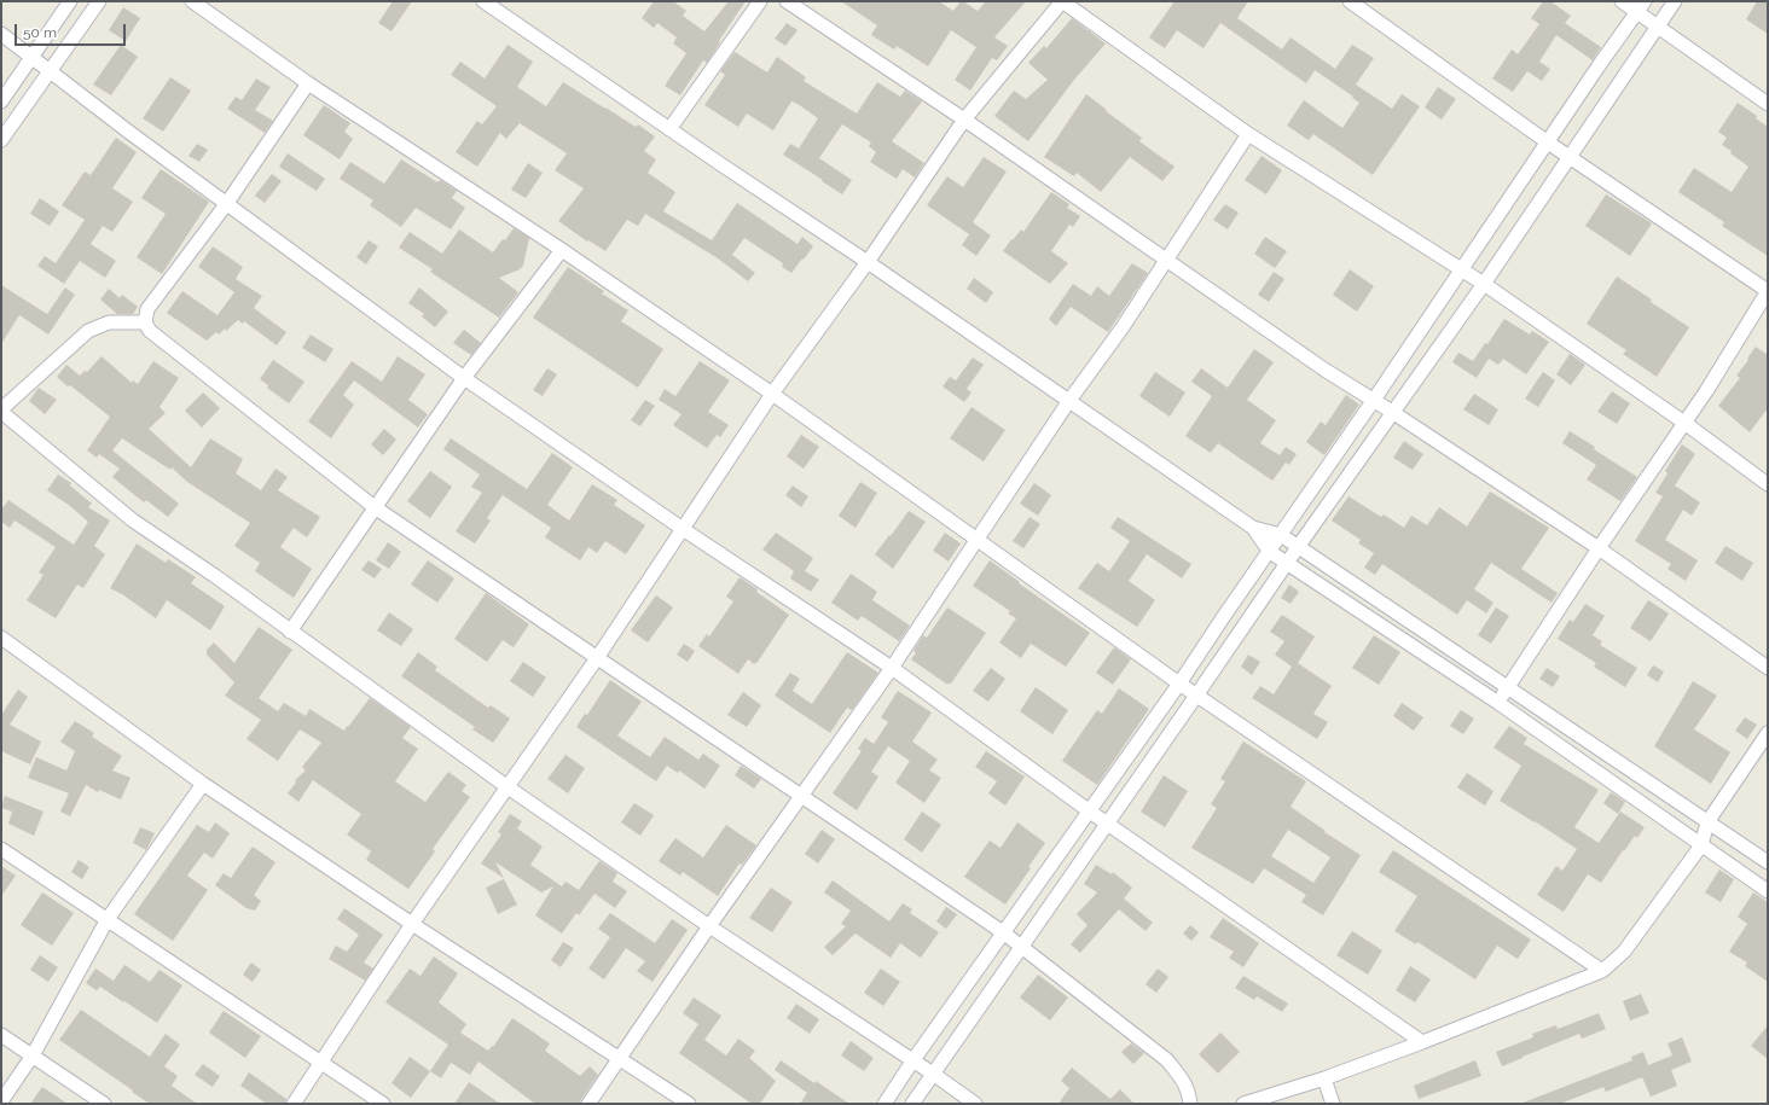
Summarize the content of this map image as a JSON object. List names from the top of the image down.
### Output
{
  "scale_bar": "50 m"
}
